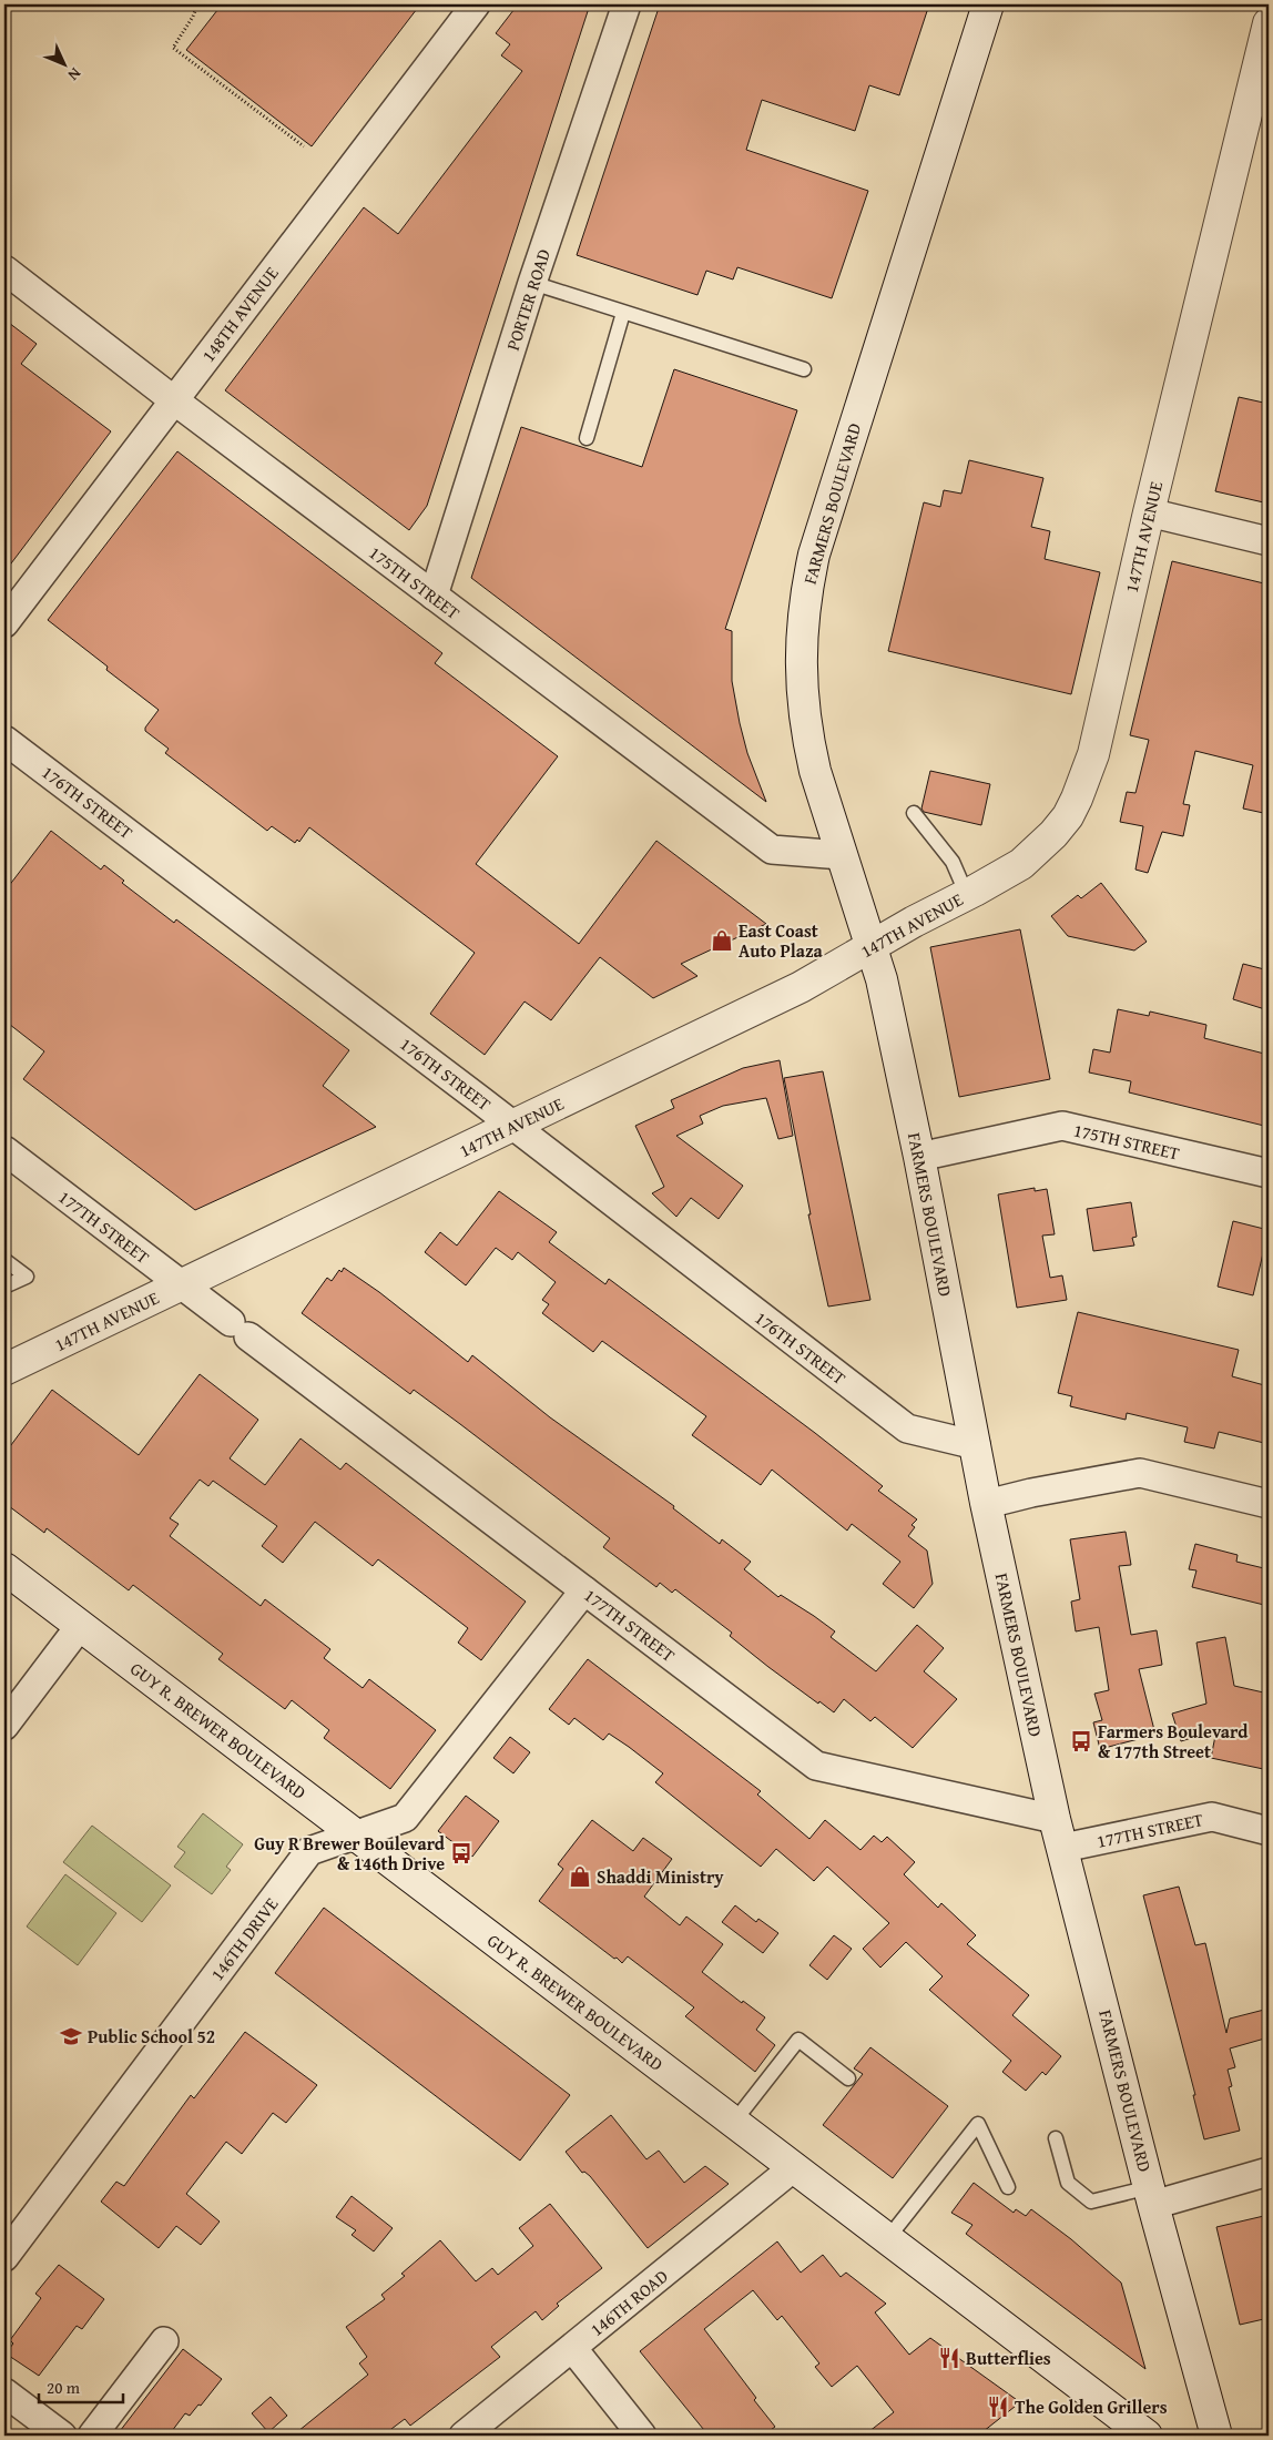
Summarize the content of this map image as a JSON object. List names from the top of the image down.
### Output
{
  "streets": {
    "main road": ["FARMERS BOULEVARD", "147TH AVENUE", "GUY R. BREWER BOULEVARD"],
    "street": [
      "PORTER ROAD",
      "148TH AVENUE",
      "175TH STREET",
      "176TH STREET",
      "177TH STREET",
      "146TH DRIVE",
      "146TH ROAD"
    ]
  },
  "crossings": [
    ["PORTER ROAD", "175TH STREET"],
    ["148TH AVENUE", "175TH STREET"],
    ["FARMERS BOULEVARD", "147TH AVENUE"],
    ["FARMERS BOULEVARD", "175TH STREET"],
    ["FARMERS BOULEVARD", "176TH STREET"],
    ["FARMERS BOULEVARD", "177TH STREET"],
    ["147TH AVENUE", "176TH STREET"],
    ["147TH AVENUE", "177TH STREET"],
    ["177TH STREET", "146TH DRIVE"],
    ["GUY R. BREWER BOULEVARD", "146TH DRIVE"],
    ["GUY R. BREWER BOULEVARD", "146TH ROAD"]
  ],
  "places": {
    "shop": ["East Coast Auto Plaza", "Shaddi Ministry"],
    "bus stop": ["Farmers Boulevard & 177th Street", "Guy R Brewer Boulevard & 146th Drive"],
    "school or university": ["Public School 52"],
    "restaurant": ["Butterflies", "The Golden Grillers"]
  },
  "scale_bar": "20 m",
  "north": "bottom right"
}
